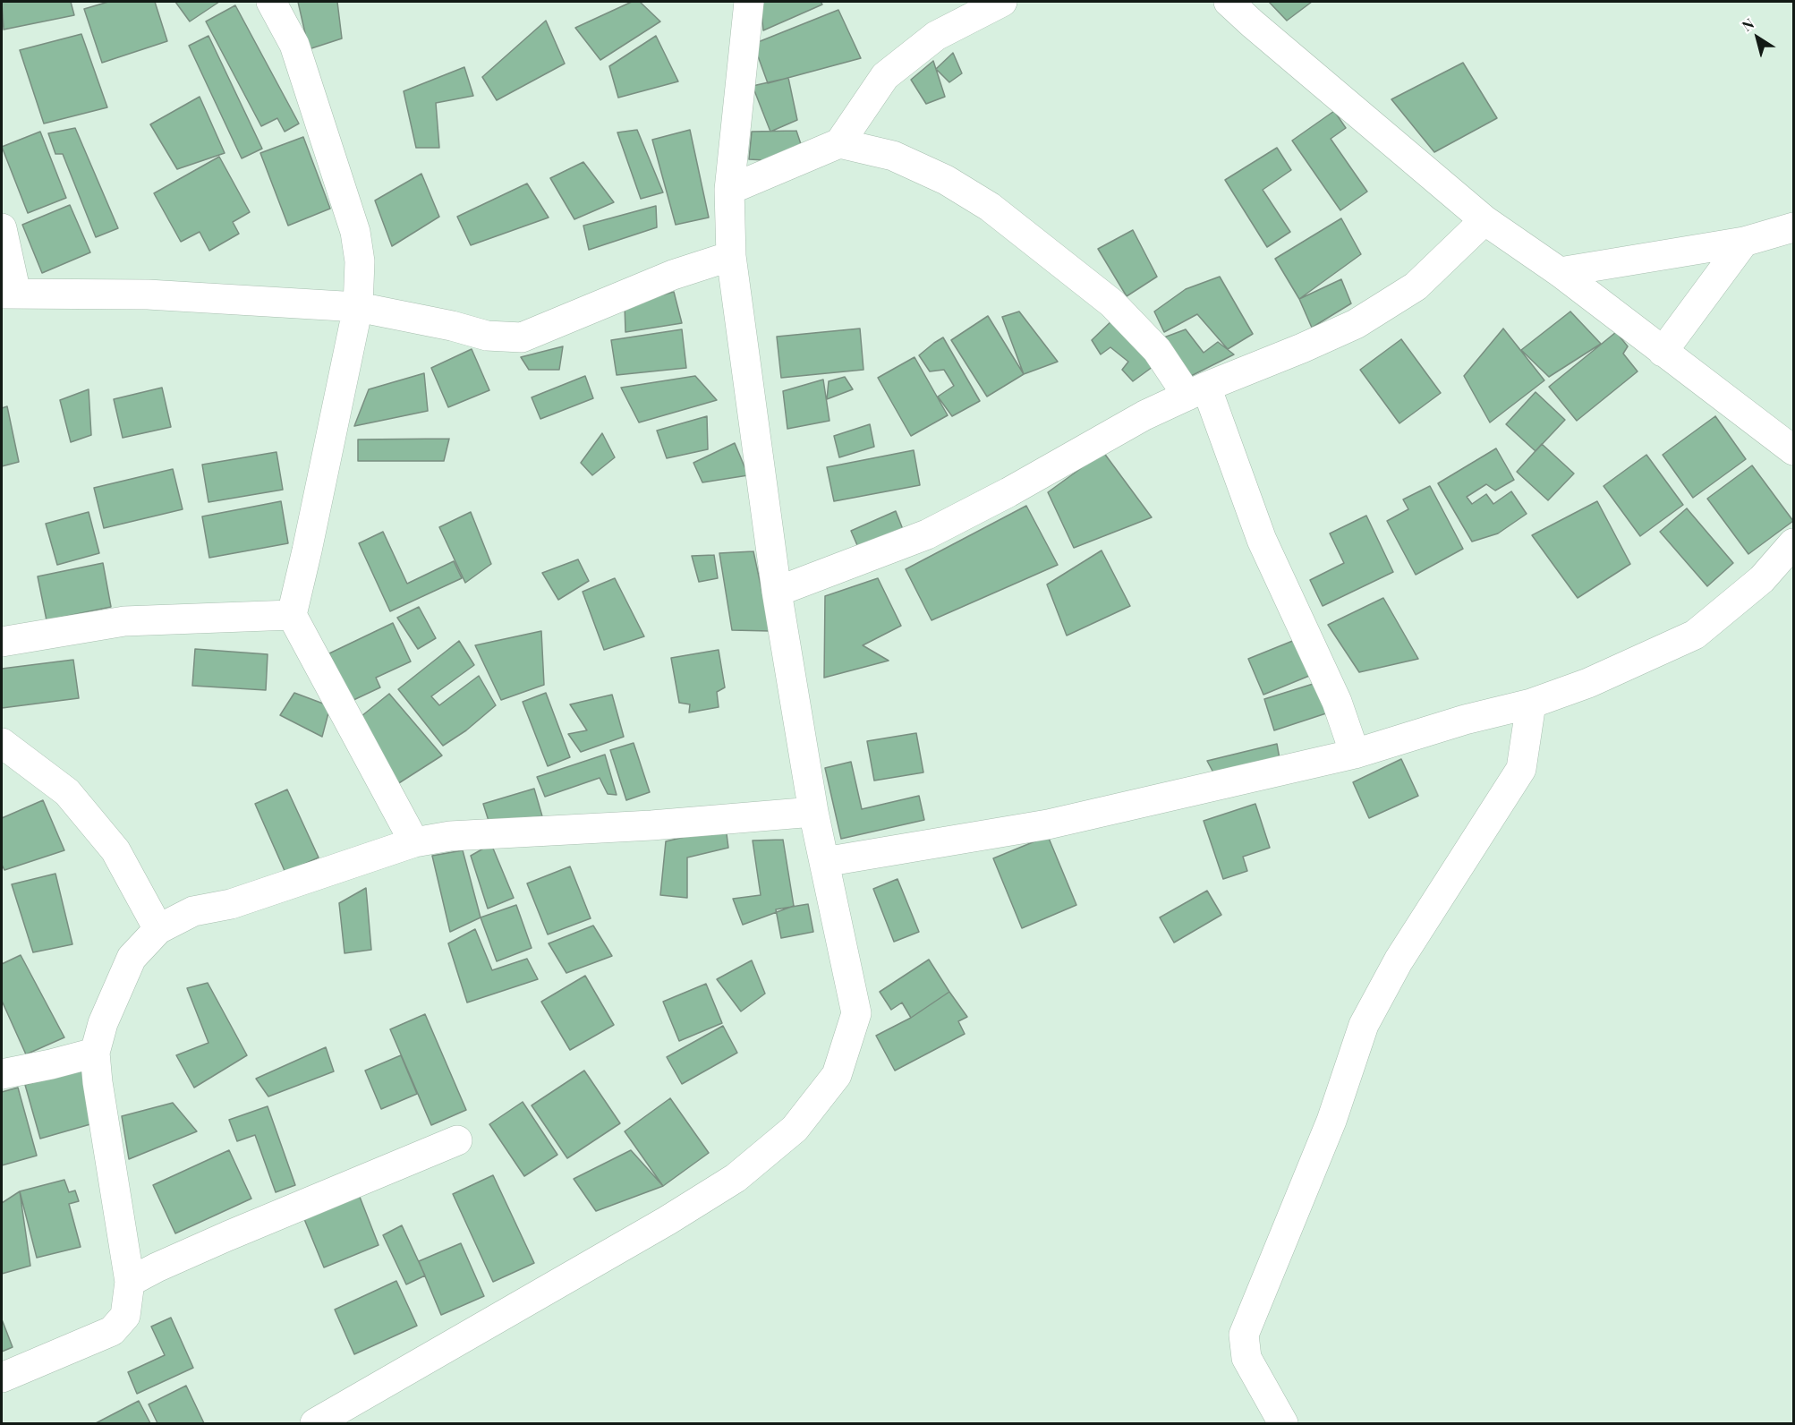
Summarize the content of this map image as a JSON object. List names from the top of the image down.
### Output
{
  "north": "top left"
}
